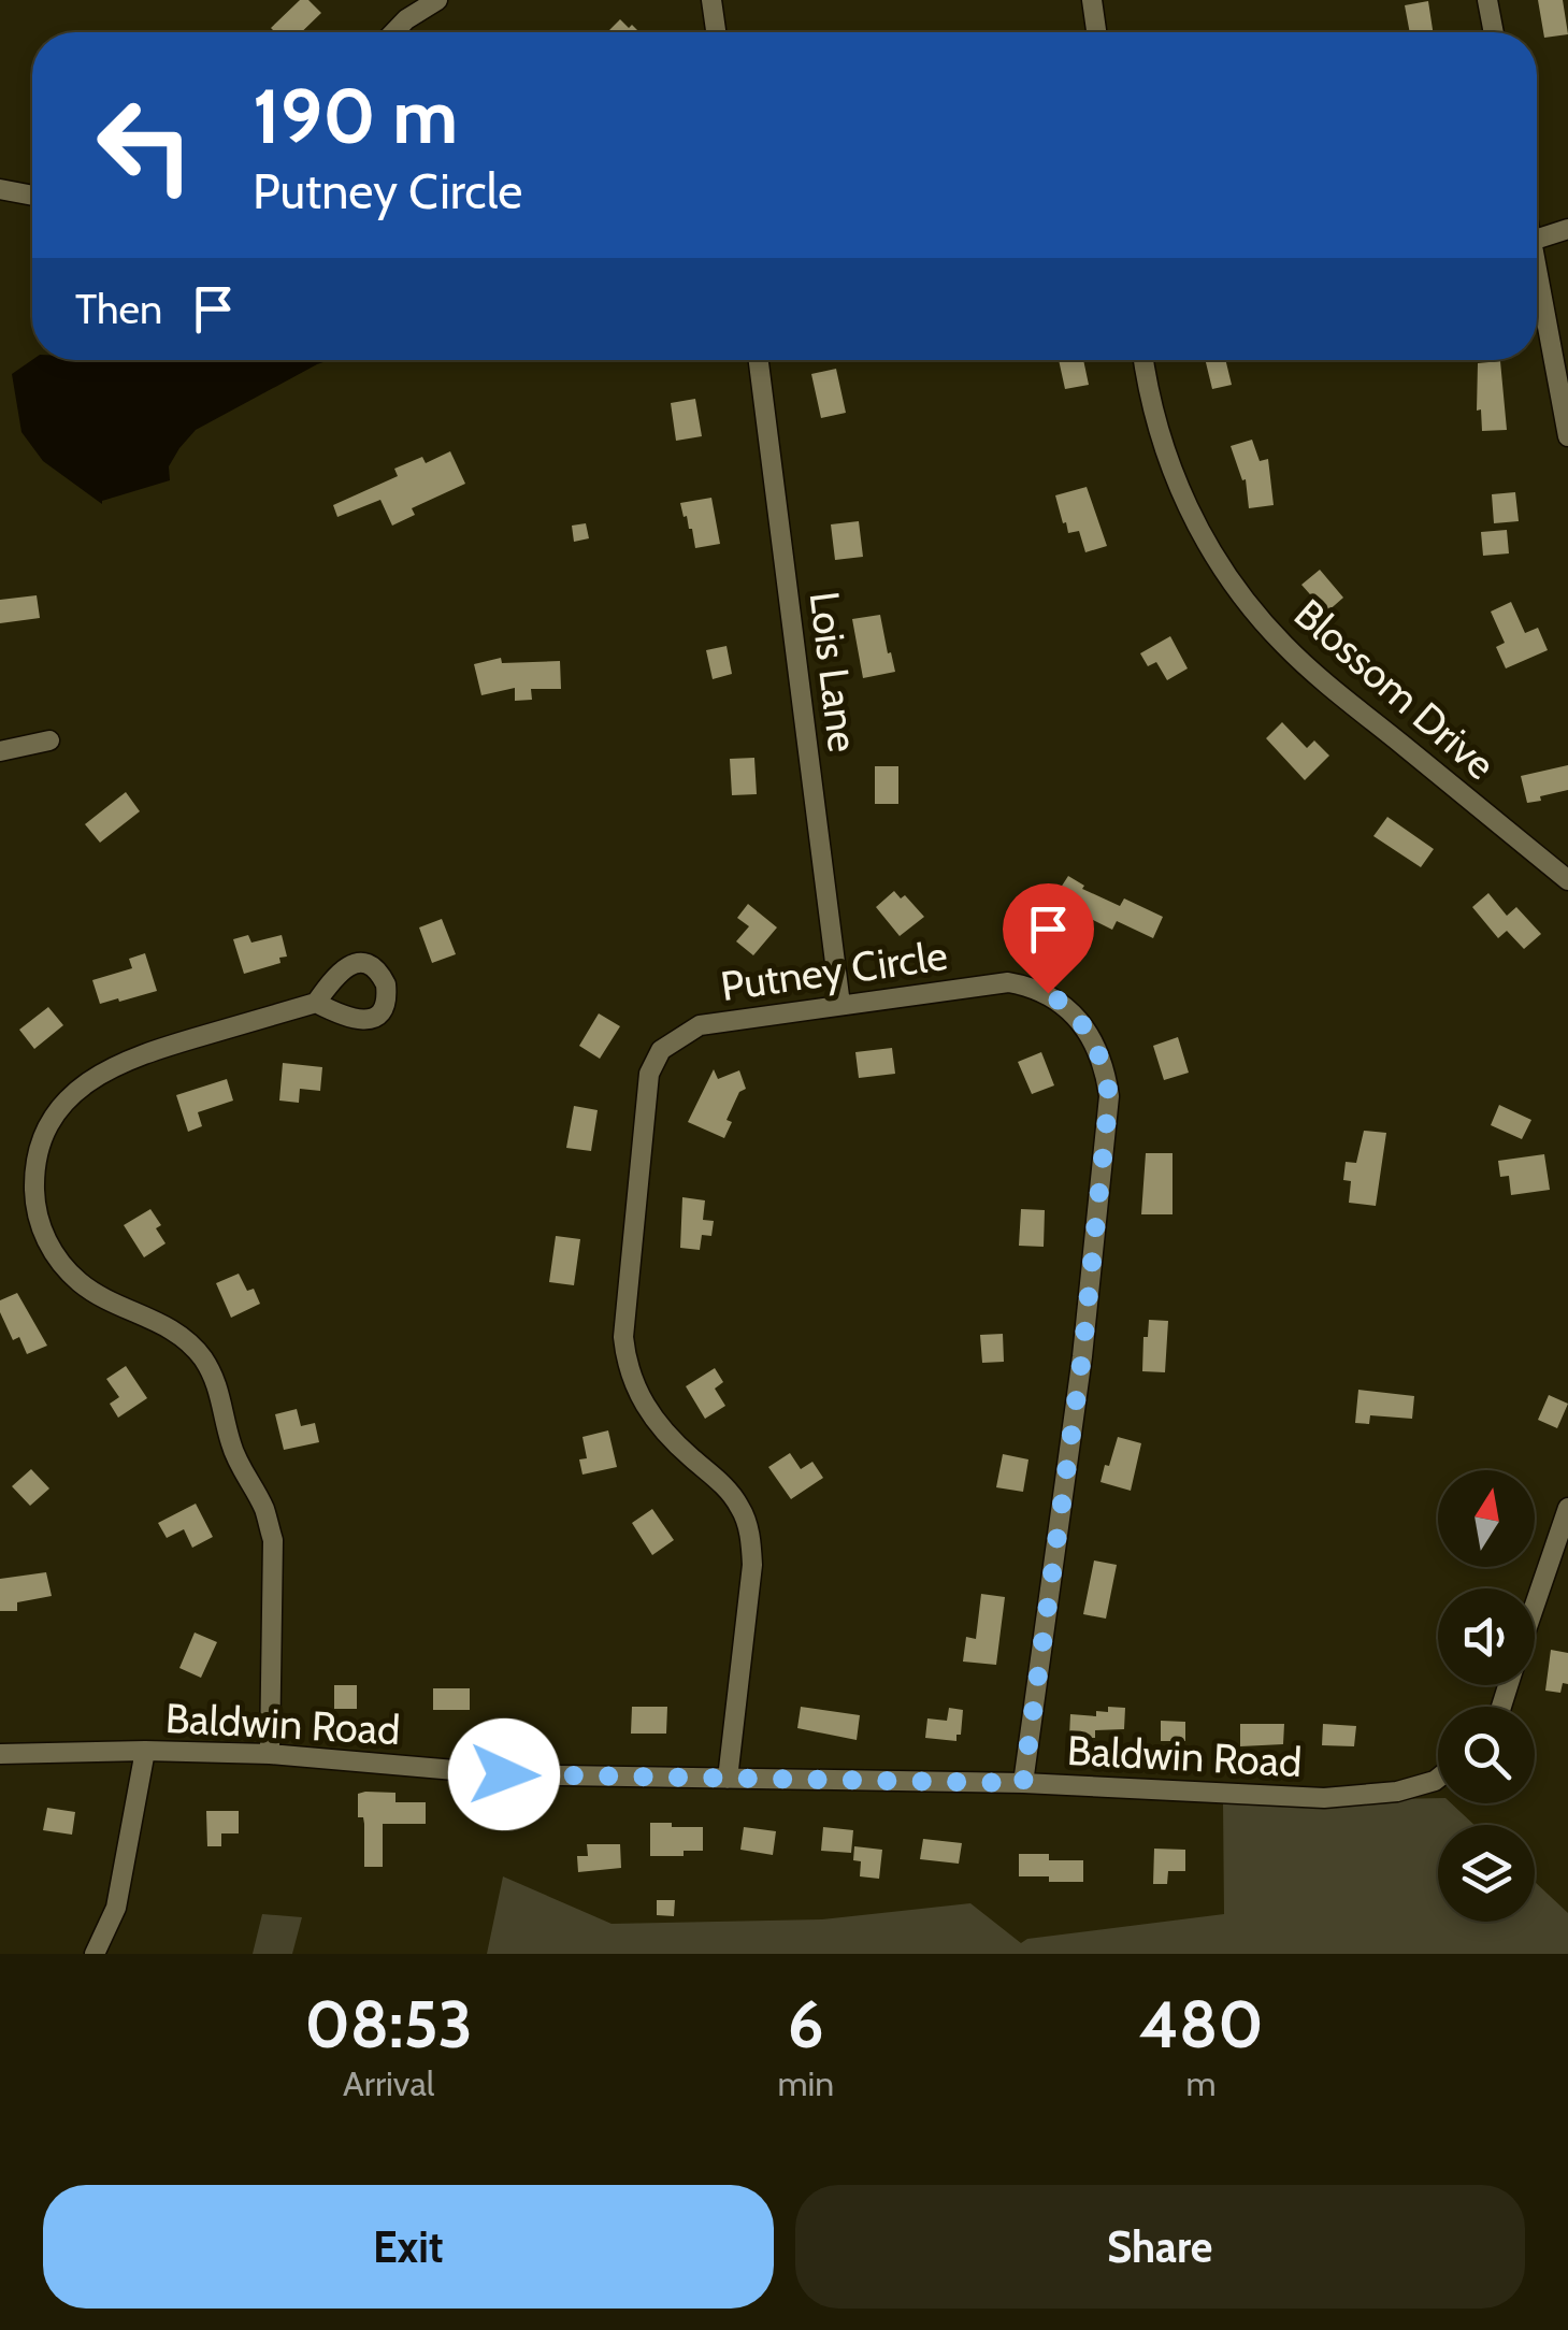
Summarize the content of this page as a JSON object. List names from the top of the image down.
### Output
{
  "streets": {
    "street": [
      "Lois Lane",
      "Blossom Drive",
      "Putney Circle",
      "Baldwin Road"
    ]
  },
  "crossings": [
    ["Lois Lane", "Putney Circle"],
    ["Putney Circle", "Baldwin Road"]
  ],
  "north": "top",
  "page": {
    "turn": ["190 m", "Putney Circle"],
    "then": "Then",
    "eta": [
      "08:53",
      "Arrival",
      "6",
      "min",
      "480",
      "m"
    ],
    "buttons": ["Exit", "Share"]
  }
}
